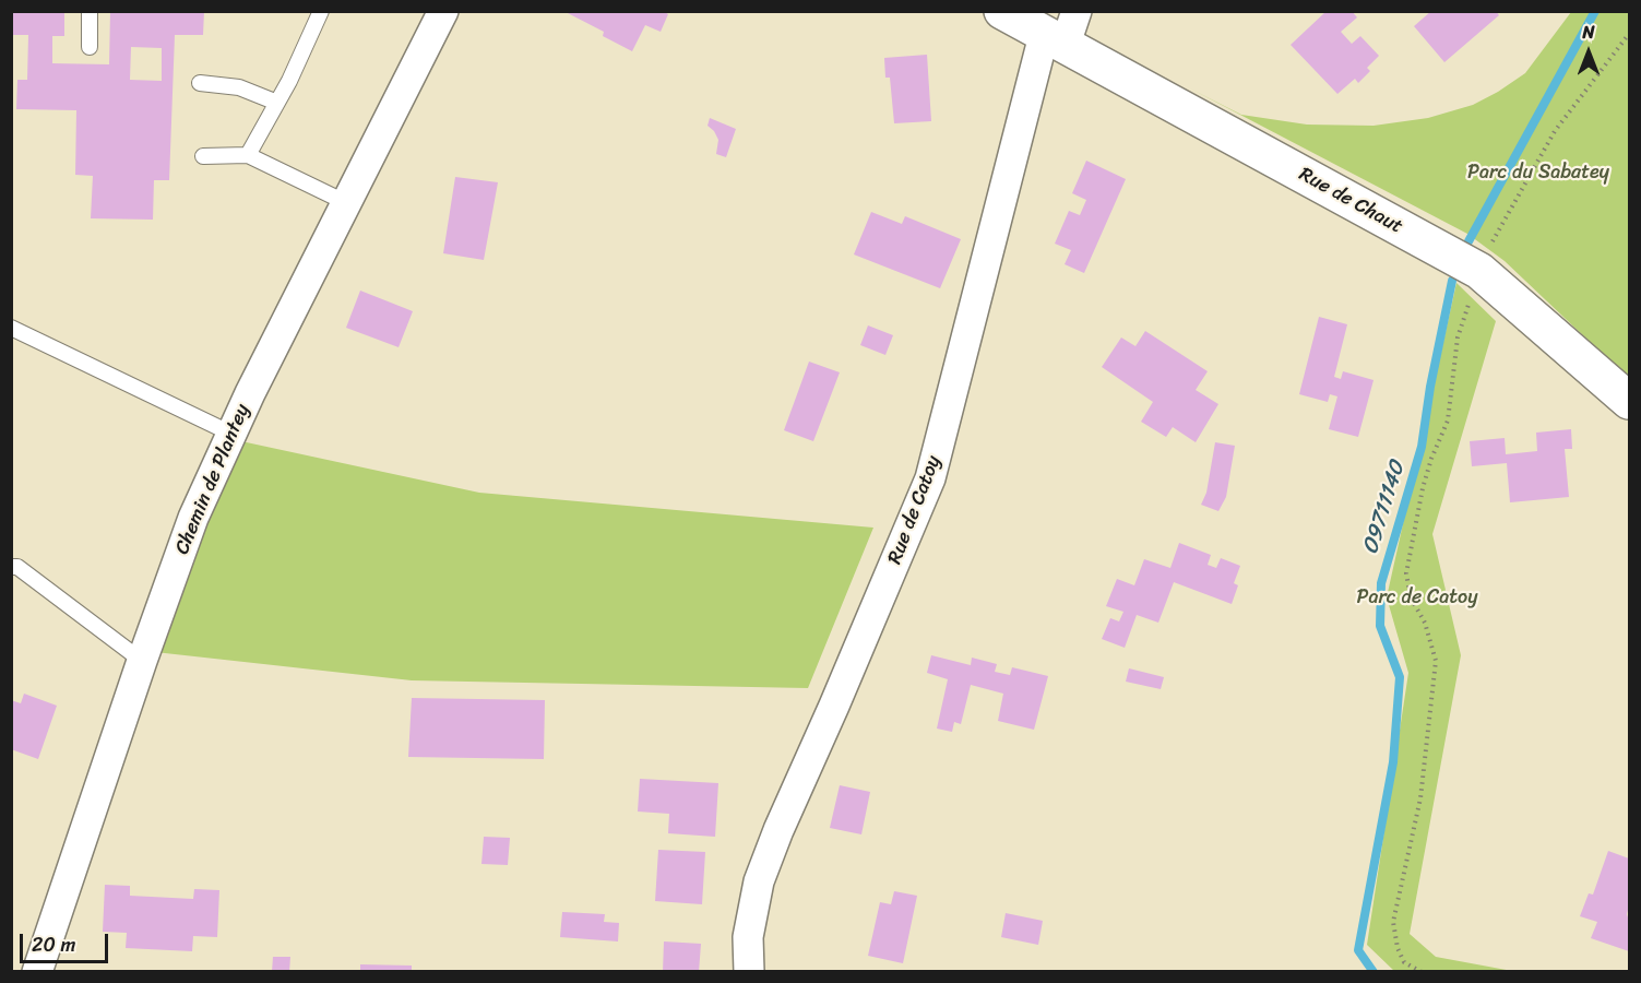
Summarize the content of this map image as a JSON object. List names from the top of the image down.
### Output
{
  "streets": {
    "street": ["Rue de Chaut", "Chemin de Plantey", "Rue de Catoy"]
  },
  "crossings": [
    ["Rue de Chaut", "Rue de Catoy"]
  ],
  "water": ["O9711140"],
  "parks": ["Parc du Sabatey", "Parc de Catoy"],
  "scale_bar": "20 m",
  "north": "top"
}
